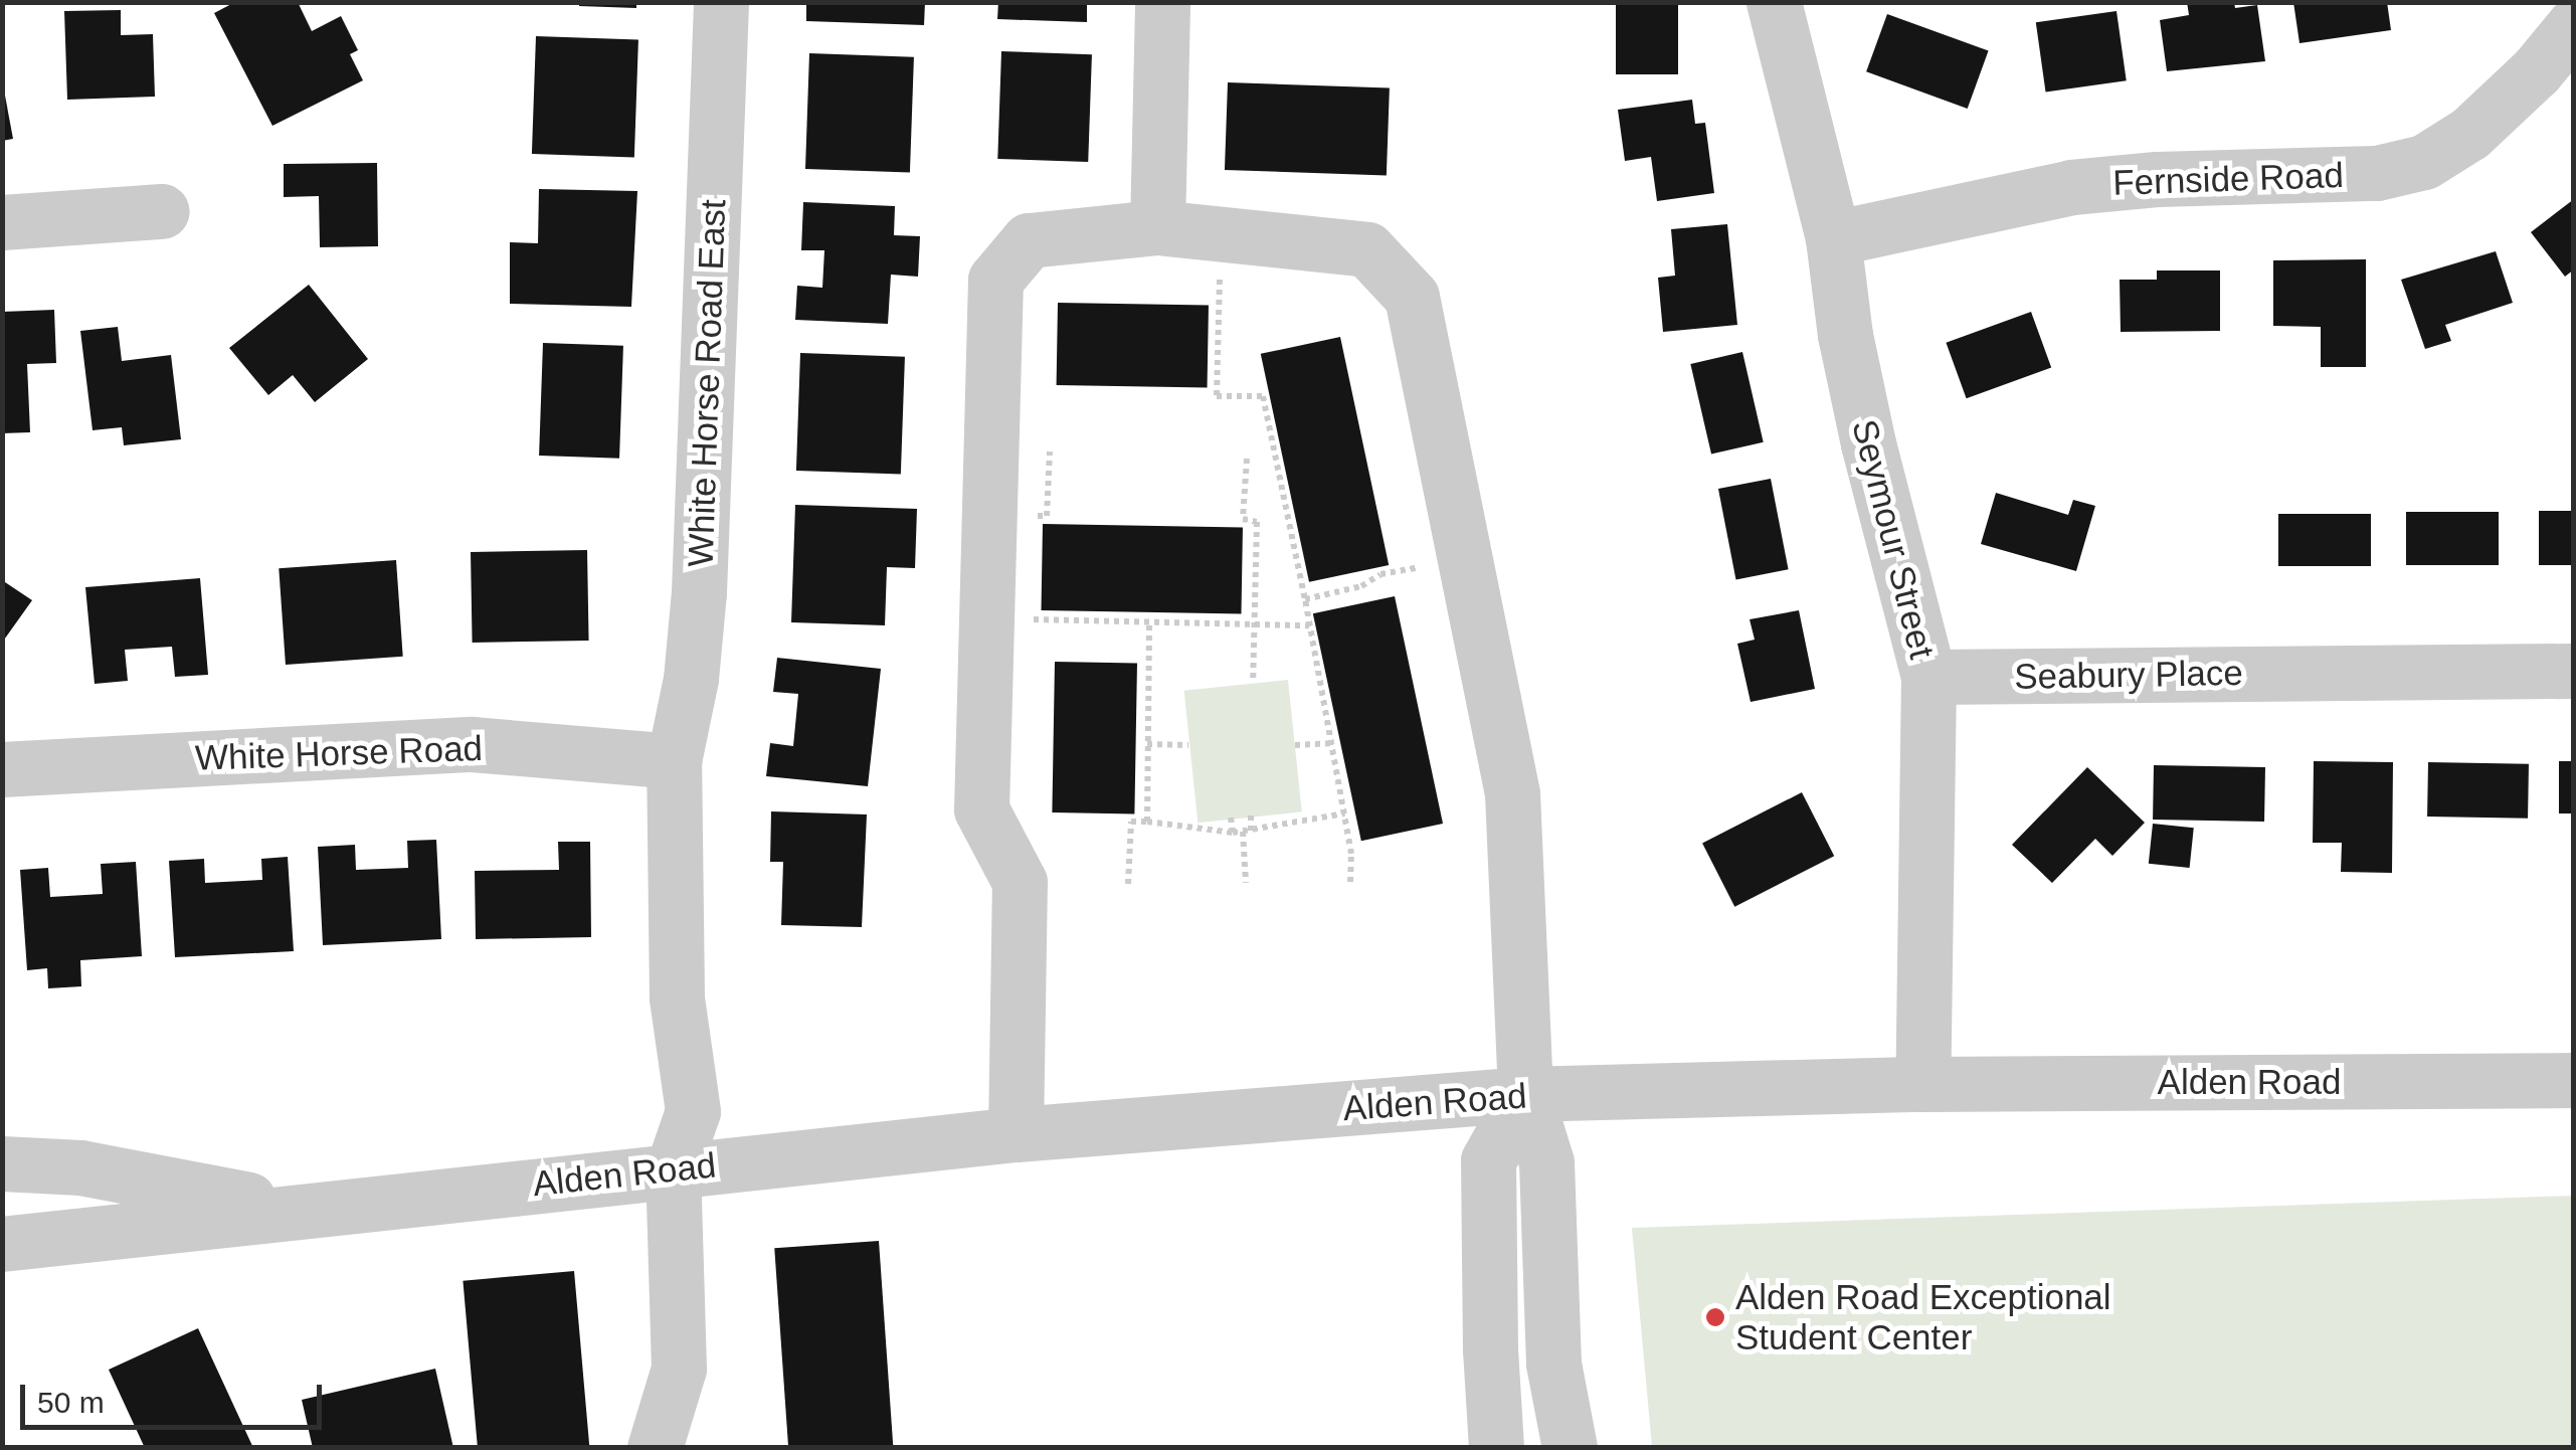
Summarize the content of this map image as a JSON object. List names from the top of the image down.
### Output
{
  "streets": {
    "street": [
      "Fernside Road",
      "White Horse Road East",
      "Seymour Street",
      "Seabury Place",
      "White Horse Road",
      "Alden Road"
    ]
  },
  "crossings": [
    ["Fernside Road", "Seymour Street"],
    ["White Horse Road East", "White Horse Road"],
    ["White Horse Road East", "Alden Road"],
    ["Seymour Street", "Seabury Place"],
    ["Seymour Street", "Alden Road"]
  ],
  "places": ["Alden Road Exceptional Student Center"],
  "scale_bar": "50 m"
}
